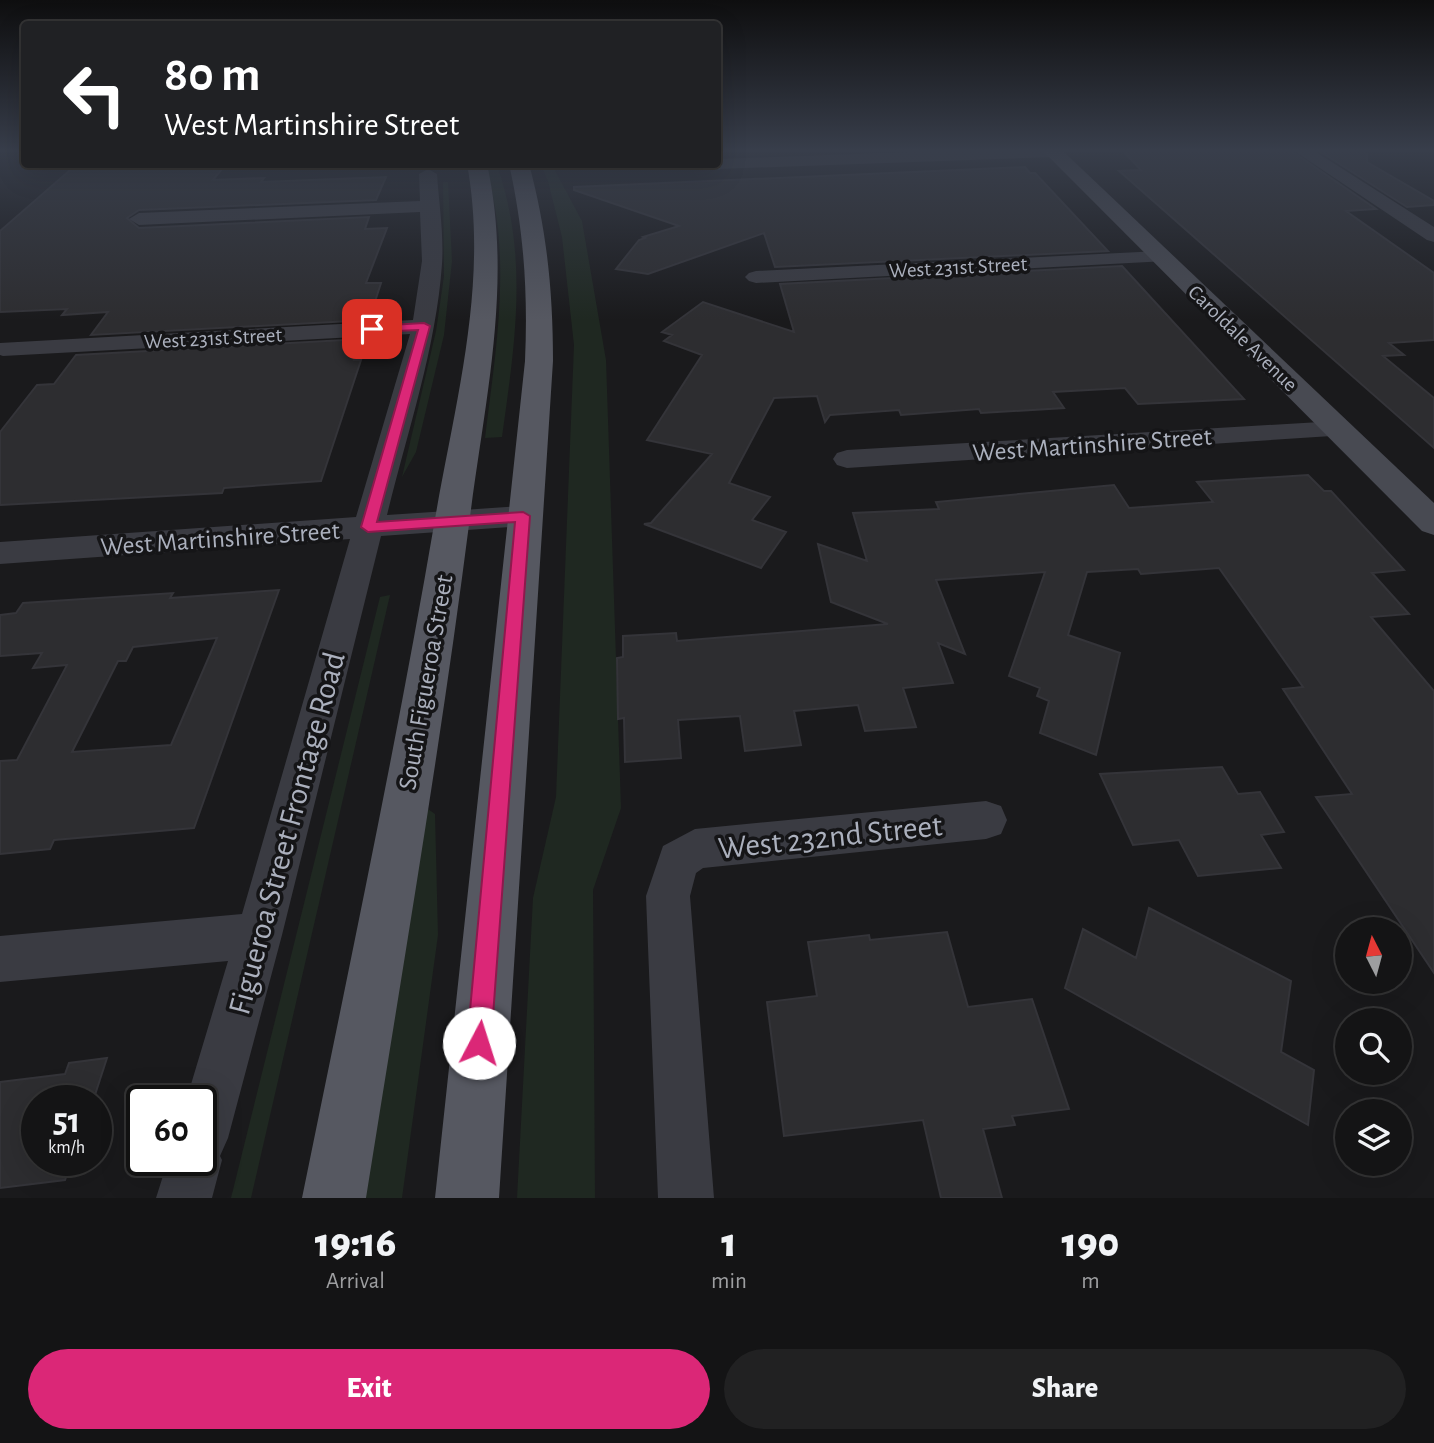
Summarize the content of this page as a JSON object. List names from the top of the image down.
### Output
{
  "streets": {
    "main road": ["South Figueroa Street"],
    "street": [
      "West 231st Street",
      "Caroldale Avenue",
      "West Martinshire Street",
      "Figueroa Street Frontage Road",
      "West 232nd Street"
    ]
  },
  "crossings": [
    ["West 231st Street", "Caroldale Avenue"],
    ["West 231st Street", "Figueroa Street Frontage Road"],
    ["Caroldale Avenue", "West Martinshire Street"],
    ["West Martinshire Street", "South Figueroa Street"],
    ["West Martinshire Street", "Figueroa Street Frontage Road"]
  ],
  "north": "top",
  "page": {
    "turn": ["80 m", "West Martinshire Street"],
    "speed": "51 km/h",
    "limit": "60",
    "eta": [
      "19:16",
      "Arrival",
      "1",
      "min",
      "190",
      "m"
    ],
    "buttons": ["Exit", "Share"]
  }
}
